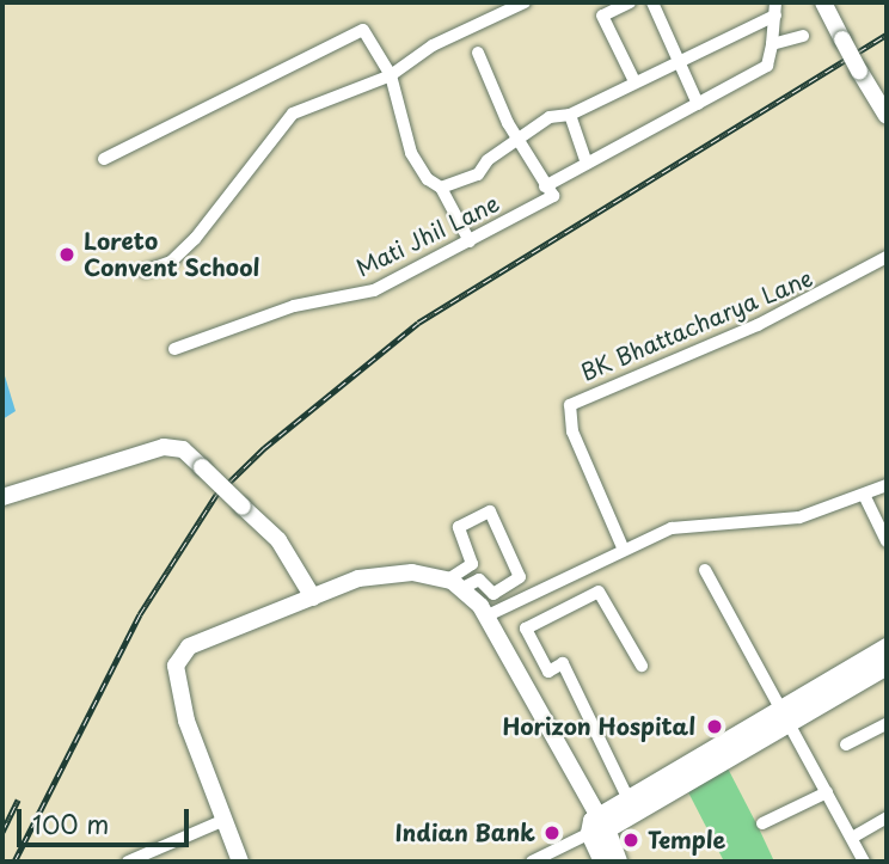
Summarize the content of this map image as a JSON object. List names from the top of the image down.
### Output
{
  "streets": {
    "street": ["Mati Jhil Lane", "BK Bhattacharya Lane"]
  },
  "places": [
    "Loreto Convent School",
    "Horizon Hospital",
    "Indian Bank",
    "Temple"
  ],
  "scale_bar": "100 m"
}
